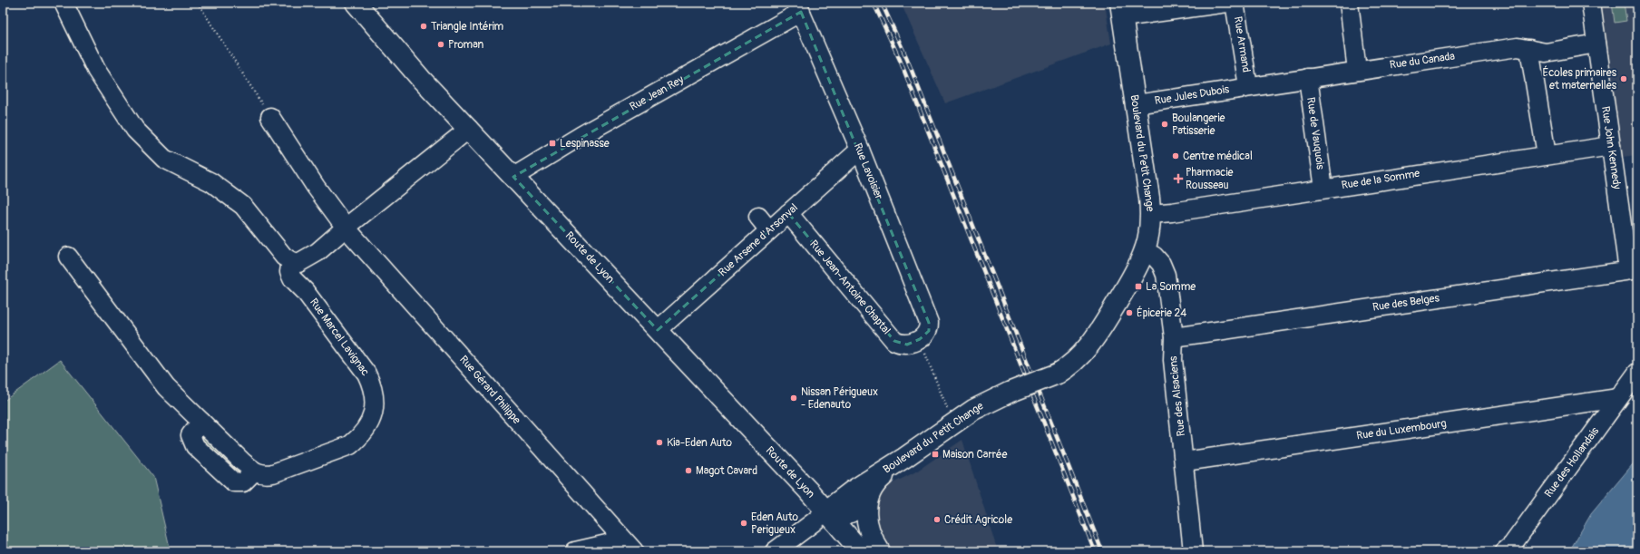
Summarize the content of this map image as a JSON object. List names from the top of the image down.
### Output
{
  "streets": {
    "main road": ["Boulevard du Petit Change", "Route de Lyon"],
    "street": [
      "Rue Armand",
      "Rue du Canada",
      "Rue Jean Rey",
      "Rue Jules Dubois",
      "Rue de Vauquois",
      "Rue John Kennedy",
      "Rue Lavoisier",
      "Rue de la Somme",
      "Rue Arsene d'Arsonval",
      "Rue Jean-Antoine Chaptal",
      "Rue des Belges",
      "Rue Marcel Lavignac",
      "Rue Gérard Philippe",
      "Rue des Alsaciens",
      "Rue du Luxembourg",
      "Rue des Hollandais"
    ]
  },
  "crossings": [
    ["Rue Armand", "Rue du Canada"],
    ["Rue Armand", "Rue Jules Dubois"],
    ["Rue du Canada", "Rue Jules Dubois"],
    ["Rue du Canada", "Rue de Vauquois"],
    ["Rue du Canada", "Rue John Kennedy"],
    ["Rue Jean Rey", "Rue Lavoisier"],
    ["Rue Jean Rey", "Route de Lyon"],
    ["Rue Jules Dubois", "Boulevard du Petit Change"],
    ["Rue de Vauquois", "Rue de la Somme"],
    ["Rue John Kennedy", "Rue de la Somme"],
    ["Rue John Kennedy", "Rue des Belges"],
    ["Boulevard du Petit Change", "Rue de la Somme"],
    ["Boulevard du Petit Change", "Route de Lyon"],
    ["Boulevard du Petit Change", "Rue des Alsaciens"],
    ["Rue Lavoisier", "Rue Arsene d'Arsonval"],
    ["Rue Lavoisier", "Rue Jean-Antoine Chaptal"],
    ["Rue Arsene d'Arsonval", "Route de Lyon"],
    ["Rue Arsene d'Arsonval", "Rue Jean-Antoine Chaptal"],
    ["Rue des Belges", "Rue des Alsaciens"],
    ["Rue des Alsaciens", "Rue du Luxembourg"],
    ["Rue du Luxembourg", "Rue des Hollandais"]
  ],
  "places": {
    "other": [
      "Triangle Intérim",
      "Proman",
      "Écoles primaires et maternelles",
      "Boulangerie Patisserie",
      "Centre médical",
      "Épicerie 24",
      "Nissan Périgueux - Edenauto",
      "Kia-Eden Auto",
      "Magot Cavard",
      "Crédit Agricole",
      "Eden Auto Perigueux"
    ],
    "transit": ["Lespinasse", "La Somme", "Maison Carrée"],
    "health": ["Pharmacie Rousseau"]
  }
}
